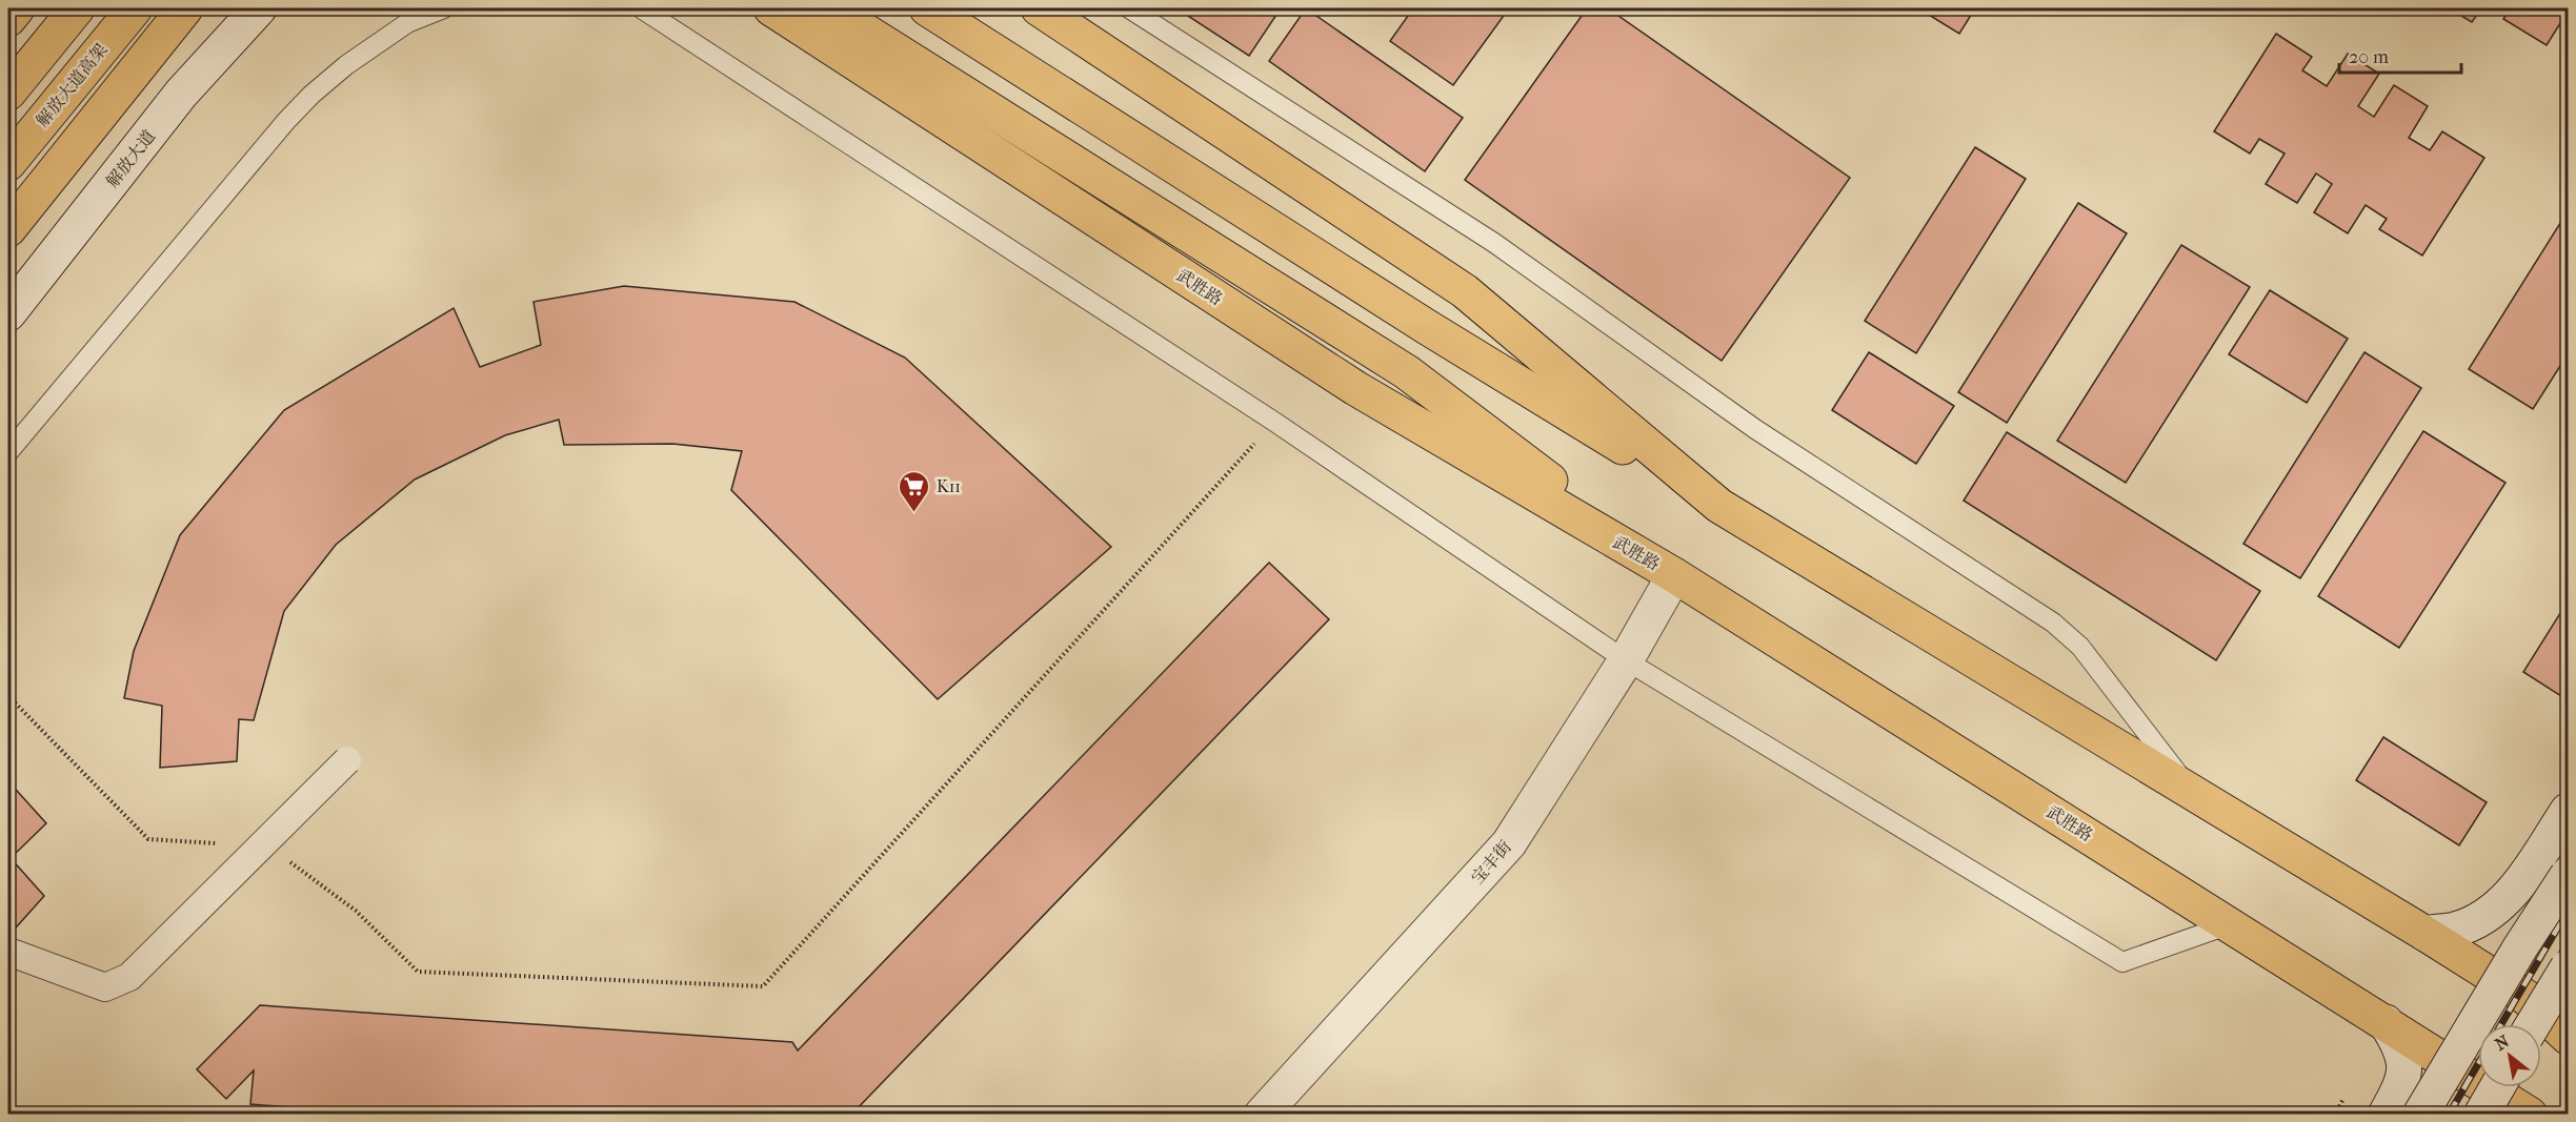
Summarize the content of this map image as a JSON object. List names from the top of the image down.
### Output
{
  "streets": {
    "main road": [
      "解放大道高架",
      "解放大道",
      "武胜路",
      "宝丰街"
    ]
  },
  "crossings": [
    ["武胜路", "宝丰街"]
  ],
  "places": {
    "supermarket": ["K11"]
  },
  "scale_bar": "20 m",
  "north": "top left"
}
